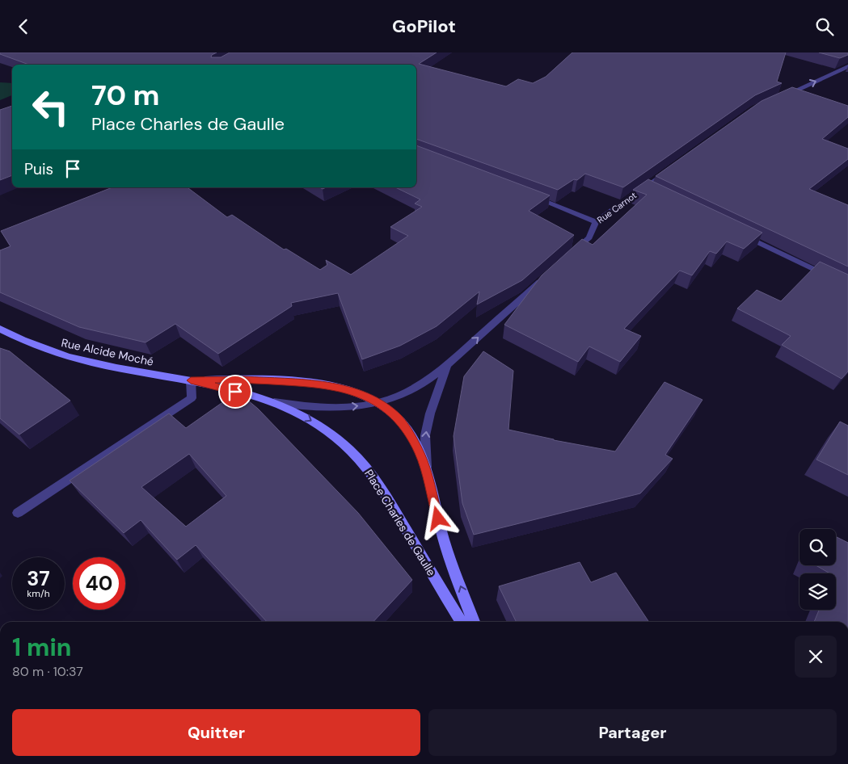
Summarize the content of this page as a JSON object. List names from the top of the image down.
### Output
{
  "streets": {
    "street": ["Rue Carnot", "Rue Alcide Moché", "Place Charles de Gaulle"]
  },
  "crossings": [
    ["Rue Alcide Moché", "Place Charles de Gaulle"]
  ],
  "page": {
    "header": "GoPilot",
    "turn": ["70 m", "Place Charles de Gaulle"],
    "then": "Puis",
    "speed": "37 km/h",
    "limit": "40",
    "heading": ["1 min", "80 m · 10:37"],
    "buttons": ["Quitter", "Partager"]
  }
}
